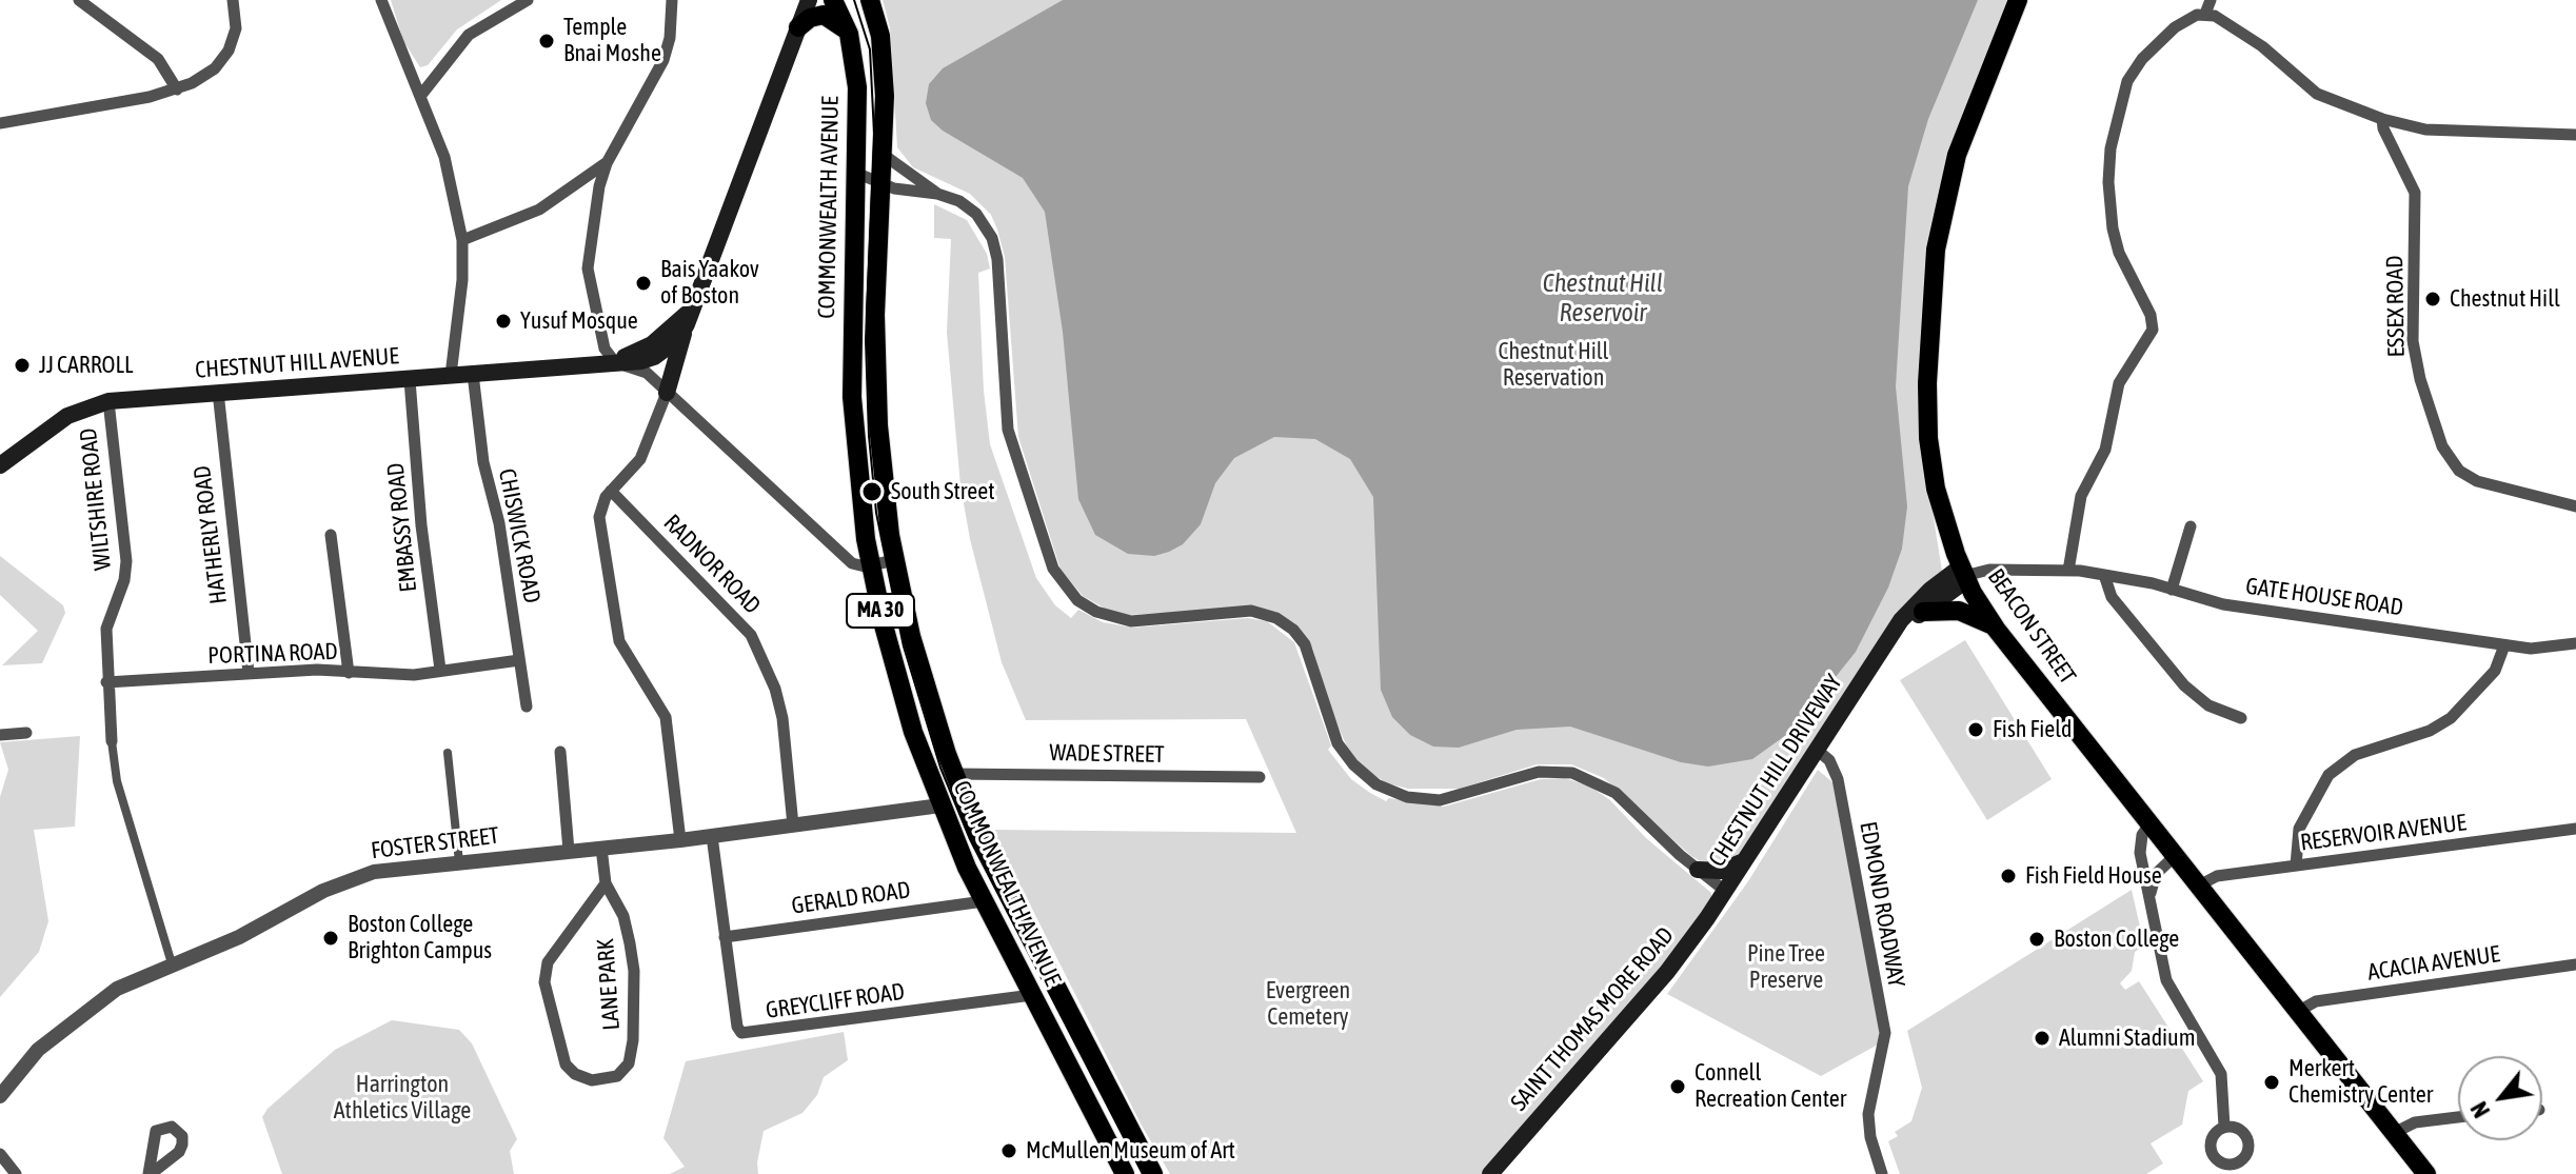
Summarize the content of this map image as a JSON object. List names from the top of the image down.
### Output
{
  "streets": {
    "main road": [
      "COMMONWEALTH AVENUE",
      "CHESTNUT HILL AVENUE",
      "MA 30",
      "BEACON STREET",
      "CHESTNUT HILL DRIVEWAY",
      "SAINT THOMAS MORE ROAD"
    ],
    "street": [
      "ESSEX ROAD",
      "WILTSHIRE ROAD",
      "EMBASSY ROAD",
      "HATHERLY ROAD",
      "CHISWICK ROAD",
      "RADNOR ROAD",
      "GATE HOUSE ROAD",
      "PORTINA ROAD",
      "WADE STREET",
      "RESERVOIR AVENUE",
      "FOSTER STREET",
      "GERALD ROAD",
      "EDMOND ROADWAY",
      "ACACIA AVENUE",
      "LANE PARK",
      "GREYCLIFF ROAD"
    ]
  },
  "crossings": [
    ["COMMONWEALTH AVENUE", "WADE STREET"],
    ["COMMONWEALTH AVENUE", "CHESTNUT HILL DRIVEWAY"],
    ["COMMONWEALTH AVENUE", "FOSTER STREET"],
    ["COMMONWEALTH AVENUE", "GERALD ROAD"],
    ["COMMONWEALTH AVENUE", "GREYCLIFF ROAD"],
    ["CHESTNUT HILL AVENUE", "WILTSHIRE ROAD"],
    ["CHESTNUT HILL AVENUE", "EMBASSY ROAD"],
    ["CHESTNUT HILL AVENUE", "HATHERLY ROAD"],
    ["CHESTNUT HILL AVENUE", "CHISWICK ROAD"],
    ["WILTSHIRE ROAD", "PORTINA ROAD"],
    ["EMBASSY ROAD", "PORTINA ROAD"],
    ["HATHERLY ROAD", "PORTINA ROAD"],
    ["CHISWICK ROAD", "PORTINA ROAD"],
    ["RADNOR ROAD", "FOSTER STREET"],
    ["GATE HOUSE ROAD", "BEACON STREET"],
    ["GATE HOUSE ROAD", "CHESTNUT HILL DRIVEWAY"],
    ["BEACON STREET", "CHESTNUT HILL DRIVEWAY"],
    ["BEACON STREET", "RESERVOIR AVENUE"],
    ["BEACON STREET", "ACACIA AVENUE"],
    ["CHESTNUT HILL DRIVEWAY", "EDMOND ROADWAY"],
    ["CHESTNUT HILL DRIVEWAY", "SAINT THOMAS MORE ROAD"],
    ["FOSTER STREET", "LANE PARK"],
    ["FOSTER STREET", "GREYCLIFF ROAD"],
    ["GERALD ROAD", "GREYCLIFF ROAD"]
  ],
  "water": ["Chestnut Hill Reservoir"],
  "parks": [
    "Chestnut Hill Reservation",
    "Pine Tree Preserve",
    "Evergreen Cemetery",
    "Harrington Athletics Village"
  ],
  "places": [
    "Temple Bnai Moshe",
    "Bais Yaakov of Boston",
    "Chestnut Hill",
    "Yusuf Mosque",
    "JJ CARROLL",
    "South Street",
    "Fish Field",
    "Fish Field House",
    "Boston College Brighton Campus",
    "Boston College",
    "Alumni Stadium",
    "Merkert Chemistry Center",
    "Connell Recreation Center",
    "McMullen Museum of Art"
  ],
  "north": "bottom left"
}
